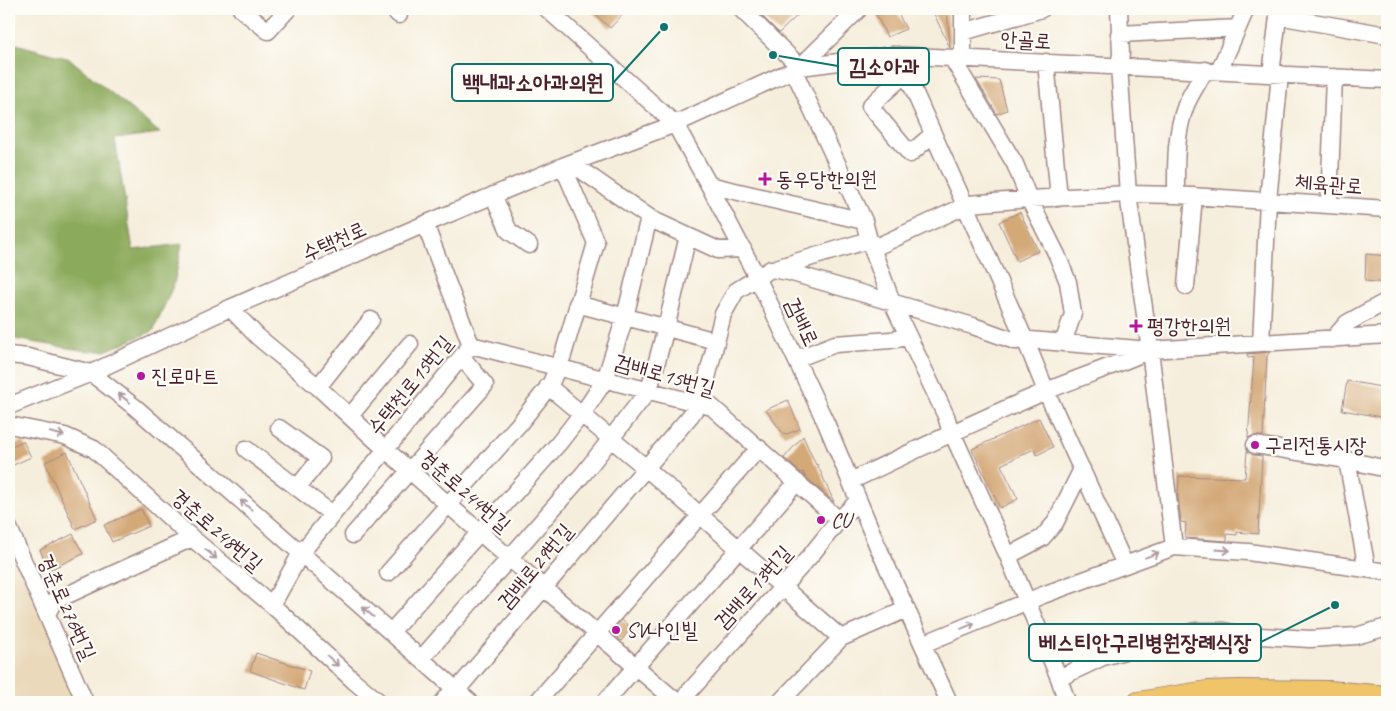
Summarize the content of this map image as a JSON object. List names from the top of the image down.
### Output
{
  "streets": {
    "street": [
      "안골로",
      "체육관로",
      "수택천로",
      "검배로",
      "검배로15번길",
      "수택천로15번길",
      "경춘로244번길",
      "경춘로248번길",
      "검배로29번길",
      "검배로13번길",
      "경춘로276번길"
    ]
  },
  "crossings": [
    ["안골로", "수택천로"],
    ["안골로", "검배로"],
    ["체육관로", "검배로29번길"],
    ["수택천로", "검배로"],
    ["수택천로", "수택천로15번길"],
    ["수택천로", "경춘로244번길"],
    ["검배로", "검배로29번길"],
    ["검배로", "검배로13번길"],
    ["검배로15번길", "수택천로15번길"],
    ["검배로15번길", "검배로29번길"],
    ["검배로15번길", "검배로13번길"],
    ["수택천로15번길", "경춘로244번길"],
    ["수택천로15번길", "경춘로248번길"],
    ["경춘로244번길", "검배로29번길"],
    ["경춘로244번길", "검배로13번길"]
  ],
  "places": {
    "other": [
      "백내과소아과의원",
      "김소아과",
      "진로마트",
      "구리전통시장",
      "CU",
      "베스티안구리병원장례식장",
      "SV나인빌"
    ],
    "health": ["동우당한의원", "평강한의원"]
  }
}
